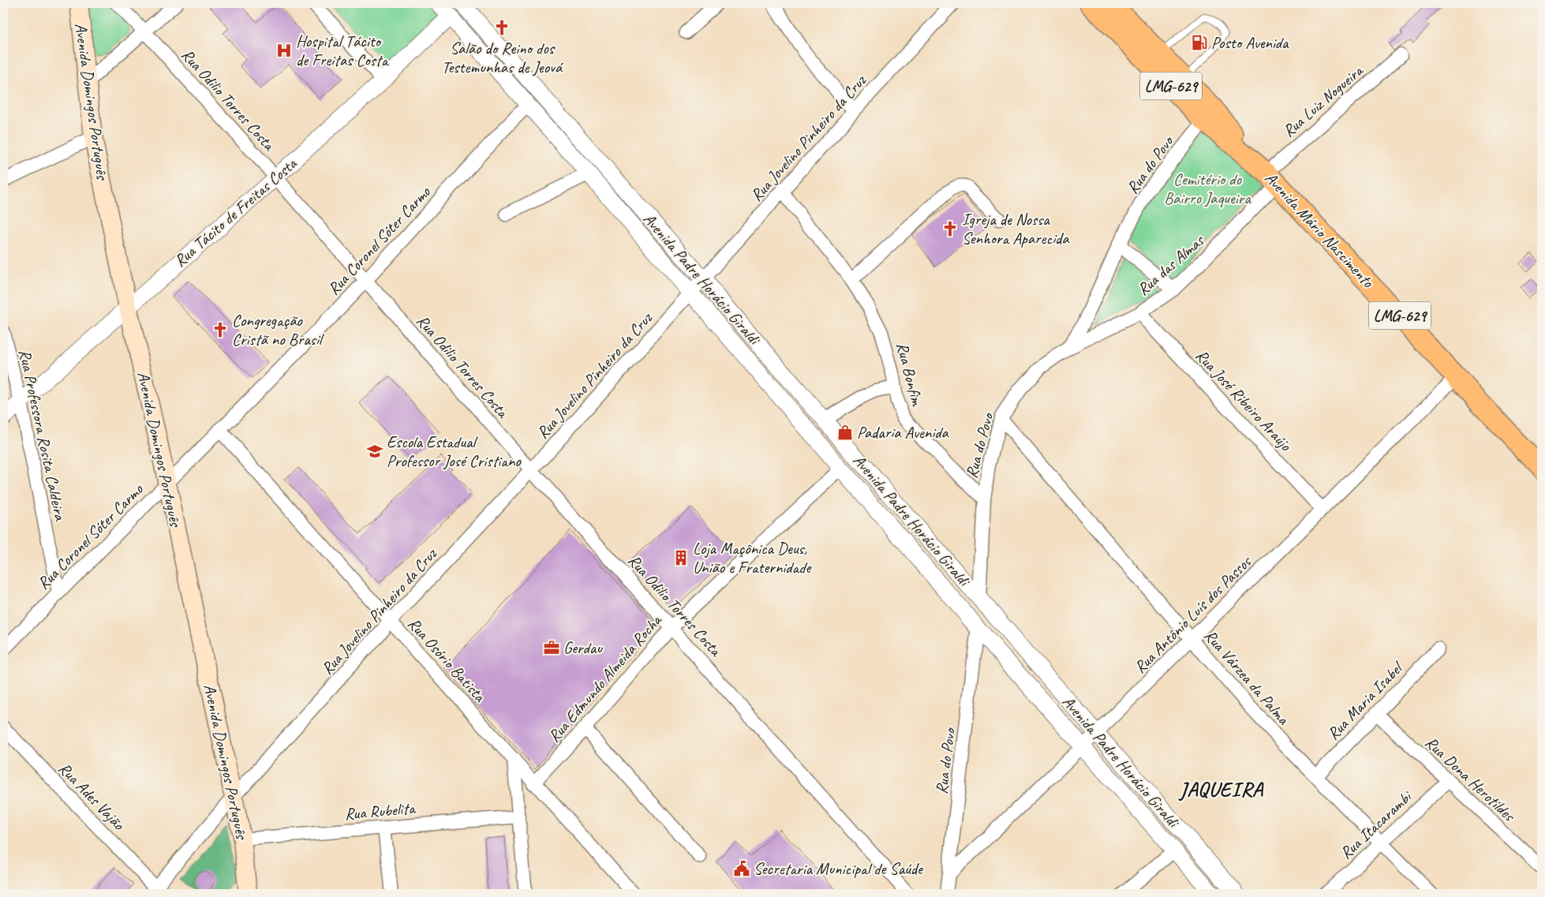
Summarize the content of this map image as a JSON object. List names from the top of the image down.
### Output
{
  "streets": {
    "main road": ["LMG-629", "Avenida Domingos Português", "Avenida Mário Nascimento"],
    "street": [
      "Rua Odilio Torres Costa",
      "Rua Luiz Nogueira",
      "Rua Jovelino Pinheiro da Cruz",
      "Rua do Povo",
      "Rua Tácito de Freitas Costa",
      "Rua Coronel Sóter Carmo",
      "Rua das Almas",
      "Avenida Padre Horácio Giraldi",
      "Rua Bonfim",
      "Rua José Ribeiro Araújo",
      "Rua Professora Rosita Caldeira",
      "Rua Antônio Luís dos Passos",
      "Rua Osório Batista",
      "Rua Várzea da Palma",
      "Rua Edmundo Almeida Rocha",
      "Rua Maria Isabel",
      "Rua Dona Herotildes",
      "Rua Ades Vajão",
      "Rua Rubelita",
      "Rua Itacarambi"
    ]
  },
  "crossings": [
    ["Rua Odilio Torres Costa", "Rua Jovelino Pinheiro da Cruz"],
    ["Rua Odilio Torres Costa", "Rua Tácito de Freitas Costa"],
    ["Rua Odilio Torres Costa", "Rua Coronel Sóter Carmo"],
    ["Rua Odilio Torres Costa", "Rua Edmundo Almeida Rocha"],
    ["Avenida Domingos Português", "Rua Jovelino Pinheiro da Cruz"],
    ["Avenida Domingos Português", "Rua Tácito de Freitas Costa"],
    ["Avenida Domingos Português", "Rua Coronel Sóter Carmo"],
    ["Avenida Domingos Português", "Rua Rubelita"],
    ["Rua Luiz Nogueira", "Avenida Mário Nascimento"],
    ["Rua Luiz Nogueira", "Rua das Almas"],
    ["Rua Jovelino Pinheiro da Cruz", "Avenida Padre Horácio Giraldi"],
    ["Rua Jovelino Pinheiro da Cruz", "Rua Bonfim"],
    ["Rua Jovelino Pinheiro da Cruz", "Rua Osório Batista"],
    ["Rua Jovelino Pinheiro da Cruz", "Rua Ades Vajão"],
    ["Rua do Povo", "Avenida Mário Nascimento"],
    ["Rua do Povo", "Rua das Almas"],
    ["Rua do Povo", "Avenida Padre Horácio Giraldi"],
    ["Rua do Povo", "Rua Bonfim"],
    ["Rua do Povo", "Rua Antônio Luís dos Passos"],
    ["Rua do Povo", "Rua Várzea da Palma"],
    ["Rua Tácito de Freitas Costa", "Avenida Padre Horácio Giraldi"],
    ["Rua Tácito de Freitas Costa", "Rua Professora Rosita Caldeira"],
    ["Avenida Mário Nascimento", "Rua das Almas"],
    ["Avenida Mário Nascimento", "Rua Antônio Luís dos Passos"],
    ["Rua Coronel Sóter Carmo", "Avenida Padre Horácio Giraldi"],
    ["Rua Coronel Sóter Carmo", "Rua Professora Rosita Caldeira"],
    ["Rua Coronel Sóter Carmo", "Rua Osório Batista"],
    ["Rua das Almas", "Rua José Ribeiro Araújo"],
    ["Avenida Padre Horácio Giraldi", "Rua Antônio Luís dos Passos"],
    ["Avenida Padre Horácio Giraldi", "Rua Edmundo Almeida Rocha"],
    ["Rua José Ribeiro Araújo", "Rua Antônio Luís dos Passos"],
    ["Rua Antônio Luís dos Passos", "Rua Várzea da Palma"],
    ["Rua Osório Batista", "Rua Edmundo Almeida Rocha"],
    ["Rua Várzea da Palma", "Rua Maria Isabel"],
    ["Rua Várzea da Palma", "Rua Itacarambi"],
    ["Rua Maria Isabel", "Rua Dona Herotildes"],
    ["Rua Dona Herotildes", "Rua Itacarambi"]
  ],
  "districts": ["JAQUEIRA"],
  "parks": ["Cemitério do Bairro Jaqueira"],
  "places": {
    "church": ["Salão do Reino dos Testemunhas de Jeová", "Igreja de Nossa Senhora Aparecida", "Congregação Cristã no Brasil"],
    "fuel station": ["Posto Avenida"],
    "hospital": ["Hospital Tácito de Freitas Costa"],
    "shop": ["Padaria Avenida"],
    "school or university": ["Escola Estadual Professor José Cristiano"],
    "building": ["Loja Maçônica Deus, União e Fraternidade"],
    "office": ["Gerdau"],
    "public building": ["Secretaria Municipal de Saúde"]
  }
}
